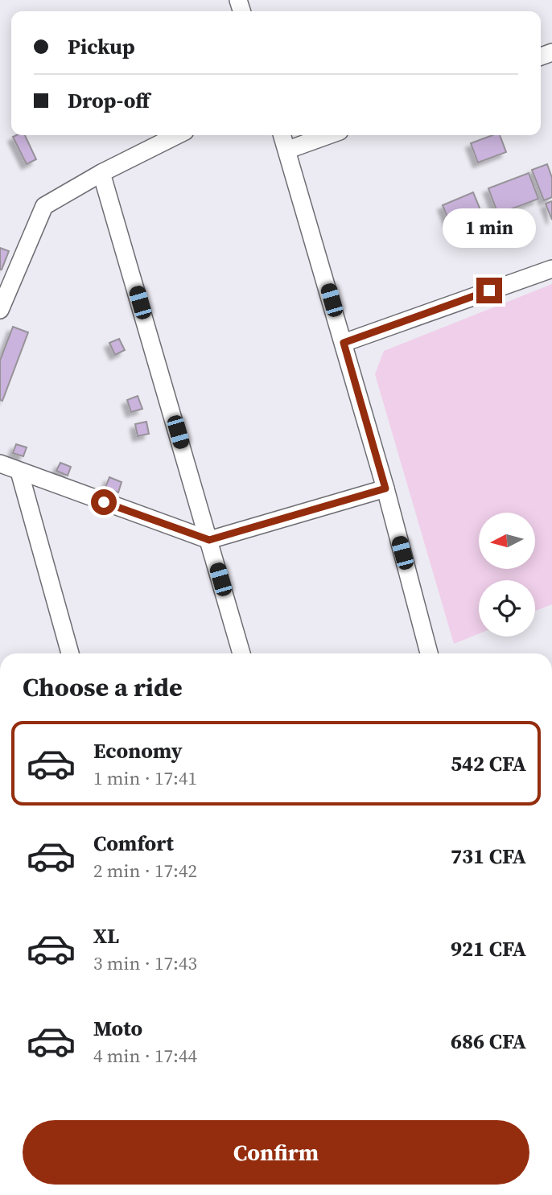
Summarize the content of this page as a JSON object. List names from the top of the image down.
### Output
{
  "north": "left",
  "page": {
    "banner": ["Pickup", "Drop-off"],
    "bubble": "1 min",
    "heading": "Choose a ride",
    "list": [
      {
        "name": "Economy",
        "note": "1 min · 17:41",
        "value": "542 CFA"
      },
      {
        "name": "Comfort",
        "note": "2 min · 17:42",
        "value": "731 CFA"
      },
      {
        "name": "XL",
        "note": "3 min · 17:43",
        "value": "921 CFA"
      },
      {
        "name": "Moto",
        "note": "4 min · 17:44",
        "value": "686 CFA"
      }
    ],
    "buttons": "Confirm"
  }
}
